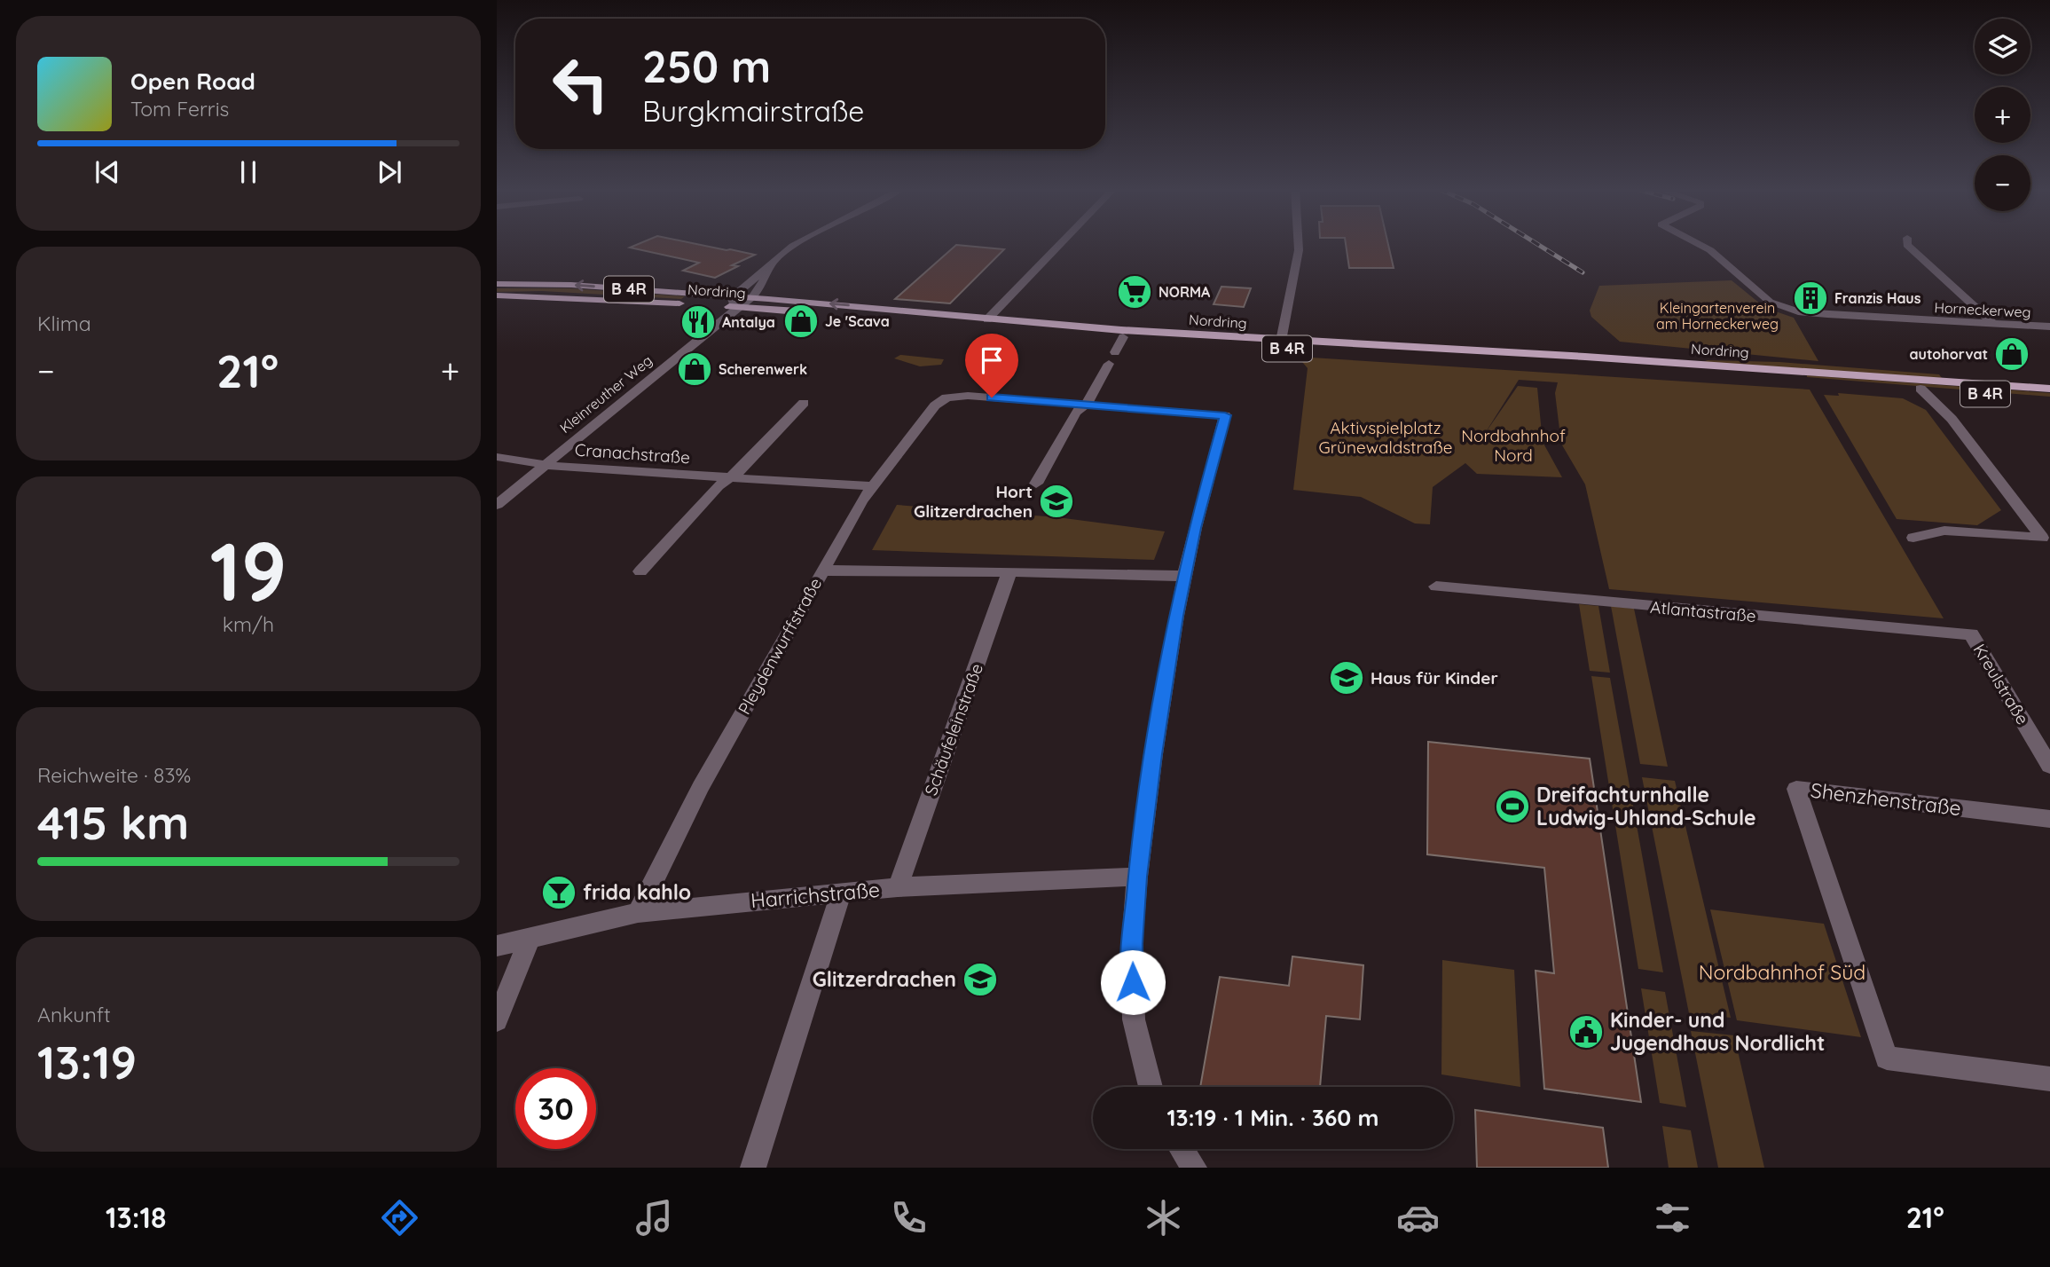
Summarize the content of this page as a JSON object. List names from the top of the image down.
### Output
{
  "streets": {
    "main road": ["B 4R", "Nordring"],
    "street": [
      "Horneckerweg",
      "Kleinreuther Weg",
      "Cranachstraße",
      "Atlantastraße",
      "Pleydenwurffstraße",
      "Kreulstraße",
      "Schäufeleinstraße",
      "Shenzhenstraße",
      "Harrichstraße"
    ]
  },
  "crossings": [
    ["Nordring", "Kleinreuther Weg"],
    ["Kleinreuther Weg", "Cranachstraße"],
    ["Cranachstraße", "Pleydenwurffstraße"],
    ["Atlantastraße", "Kreulstraße"],
    ["Pleydenwurffstraße", "Harrichstraße"],
    ["Schäufeleinstraße", "Harrichstraße"]
  ],
  "parks": [
    "Kleingartenverein am Horneckerweg",
    "Aktivspielplatz Grünewaldstraße",
    "Nordbahnhof Nord",
    "Nordbahnhof Süd"
  ],
  "places": {
    "supermarket": ["NORMA"],
    "building": ["Franzis Haus"],
    "shop": ["Je 'Scava", "autohorvat", "Scherenwerk"],
    "restaurant": ["Antalya"],
    "school or university": ["Hort Glitzerdrachen", "Haus für Kinder", "Glitzerdrachen"],
    "sports": ["Dreifachturnhalle Ludwig-Uhland-Schule"],
    "bar": ["frida kahlo"],
    "public building": ["Kinder- und Jugendhaus Nordlicht"]
  },
  "page": {
    "map_buttons": ["+", "−"],
    "turn": ["250 m", "Burgkmairstraße"],
    "song": ["Open Road", "Tom Ferris"],
    "tile": [
      "Klima",
      ["19", "km/h"],
      ["Reichweite · 83%", "415 km"],
      ["Ankunft", "13:19"]
    ],
    "heat": ["−", "21°", "+"],
    "limit": "30",
    "trip": "13:19 · 1 Min. · 360 m",
    "tabs": ["13:18", "21°"]
  }
}
